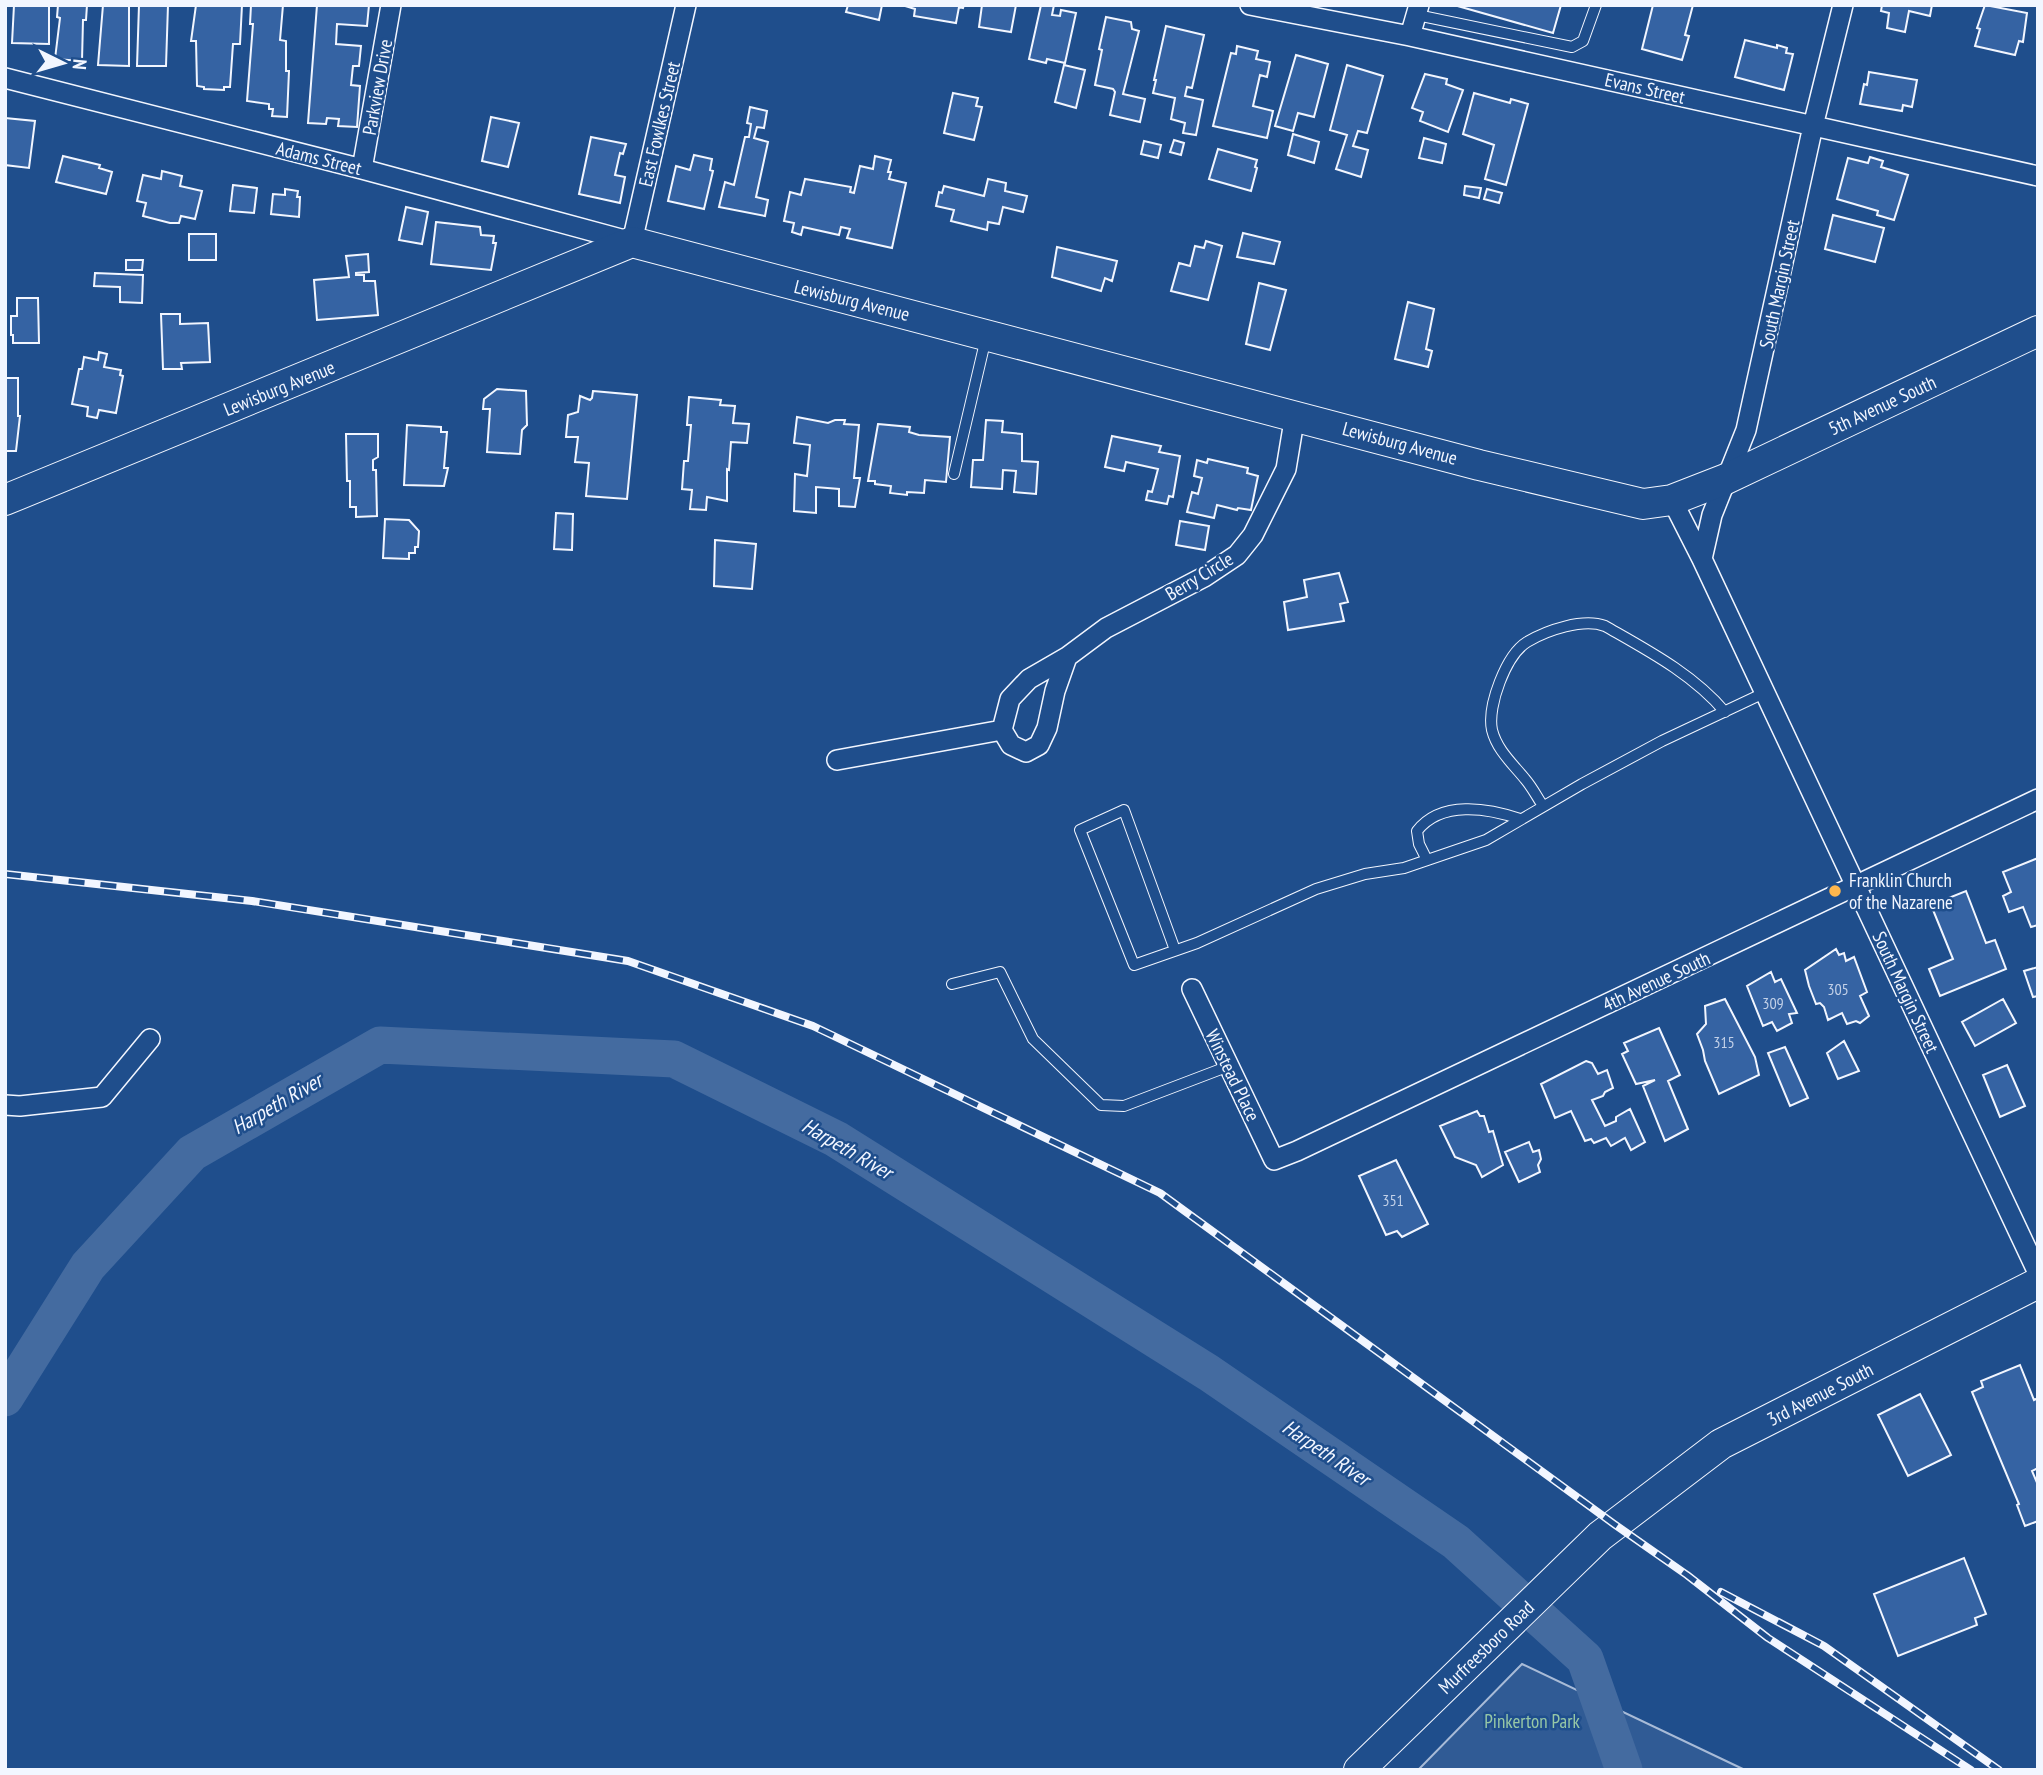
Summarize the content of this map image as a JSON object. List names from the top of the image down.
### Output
{
  "streets": {
    "main road": [
      "Lewisburg Avenue",
      "5th Avenue South",
      "3rd Avenue South",
      "Murfreesboro Road"
    ],
    "street": [
      "Parkview Drive",
      "Evans Street",
      "East Fowlkes Street",
      "Adams Street",
      "South Margin Street",
      "Berry Circle",
      "4th Avenue South",
      "Winstead Place"
    ]
  },
  "crossings": [
    ["Parkview Drive", "Adams Street"],
    ["Evans Street", "South Margin Street"],
    ["East Fowlkes Street", "Adams Street"],
    ["East Fowlkes Street", "Lewisburg Avenue"],
    ["Adams Street", "Lewisburg Avenue"],
    ["South Margin Street", "Lewisburg Avenue"],
    ["South Margin Street", "5th Avenue South"],
    ["South Margin Street", "4th Avenue South"],
    ["Lewisburg Avenue", "5th Avenue South"],
    ["Lewisburg Avenue", "Berry Circle"],
    ["4th Avenue South", "Winstead Place"],
    ["3rd Avenue South", "Murfreesboro Road"]
  ],
  "water": ["Harpeth River"],
  "parks": ["Pinkerton Park"],
  "places": ["Franklin Church of the Nazarene"],
  "house_numbers": [
    "305",
    "309",
    "315",
    "351"
  ],
  "north": "right"
}
